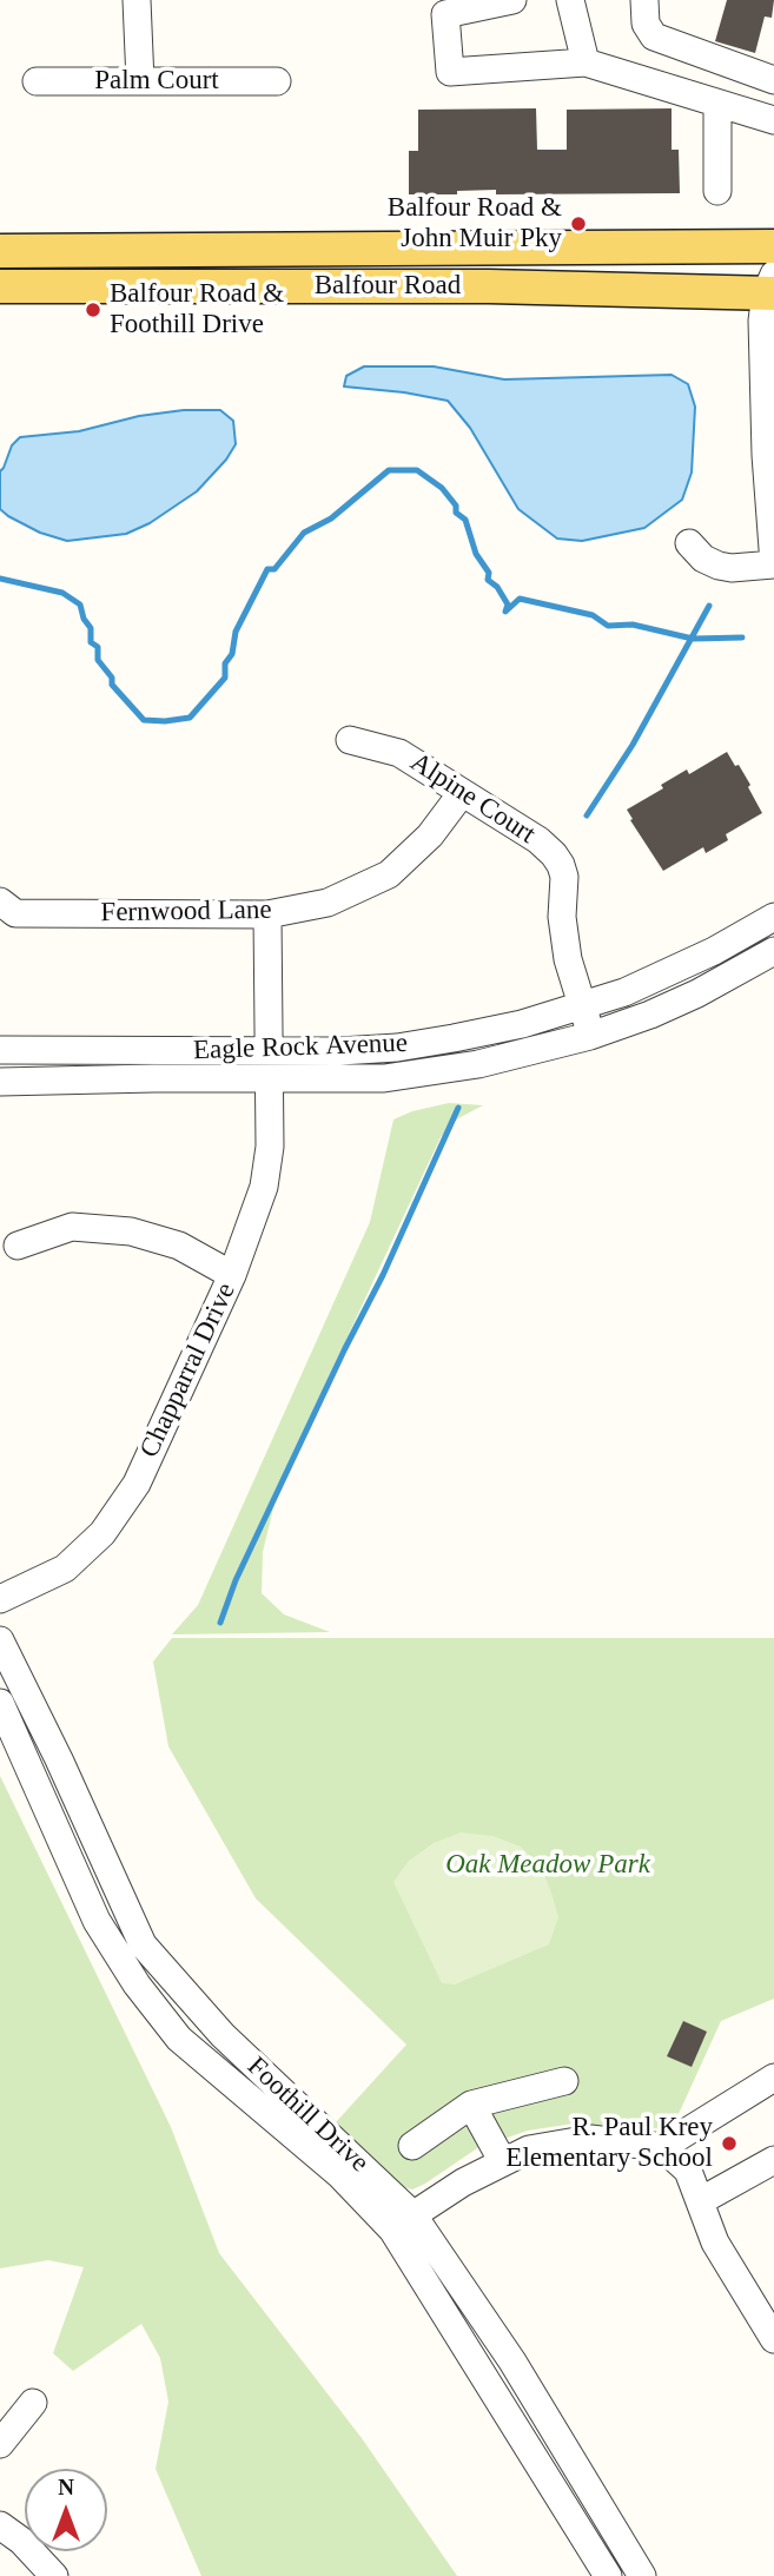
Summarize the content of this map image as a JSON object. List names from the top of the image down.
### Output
{
  "streets": {
    "main road": ["Balfour Road"],
    "street": [
      "Palm Court",
      "Alpine Court",
      "Fernwood Lane",
      "Eagle Rock Avenue",
      "Chapparral Drive",
      "Foothill Drive"
    ]
  },
  "crossings": [
    ["Alpine Court", "Fernwood Lane"],
    ["Alpine Court", "Eagle Rock Avenue"],
    ["Fernwood Lane", "Chapparral Drive"],
    ["Eagle Rock Avenue", "Chapparral Drive"]
  ],
  "parks": ["Oak Meadow Park"],
  "places": ["Balfour Road & John Muir Pky", "Balfour Road & Foothill Drive", "R. Paul Krey Elementary School"],
  "north": "top"
}
